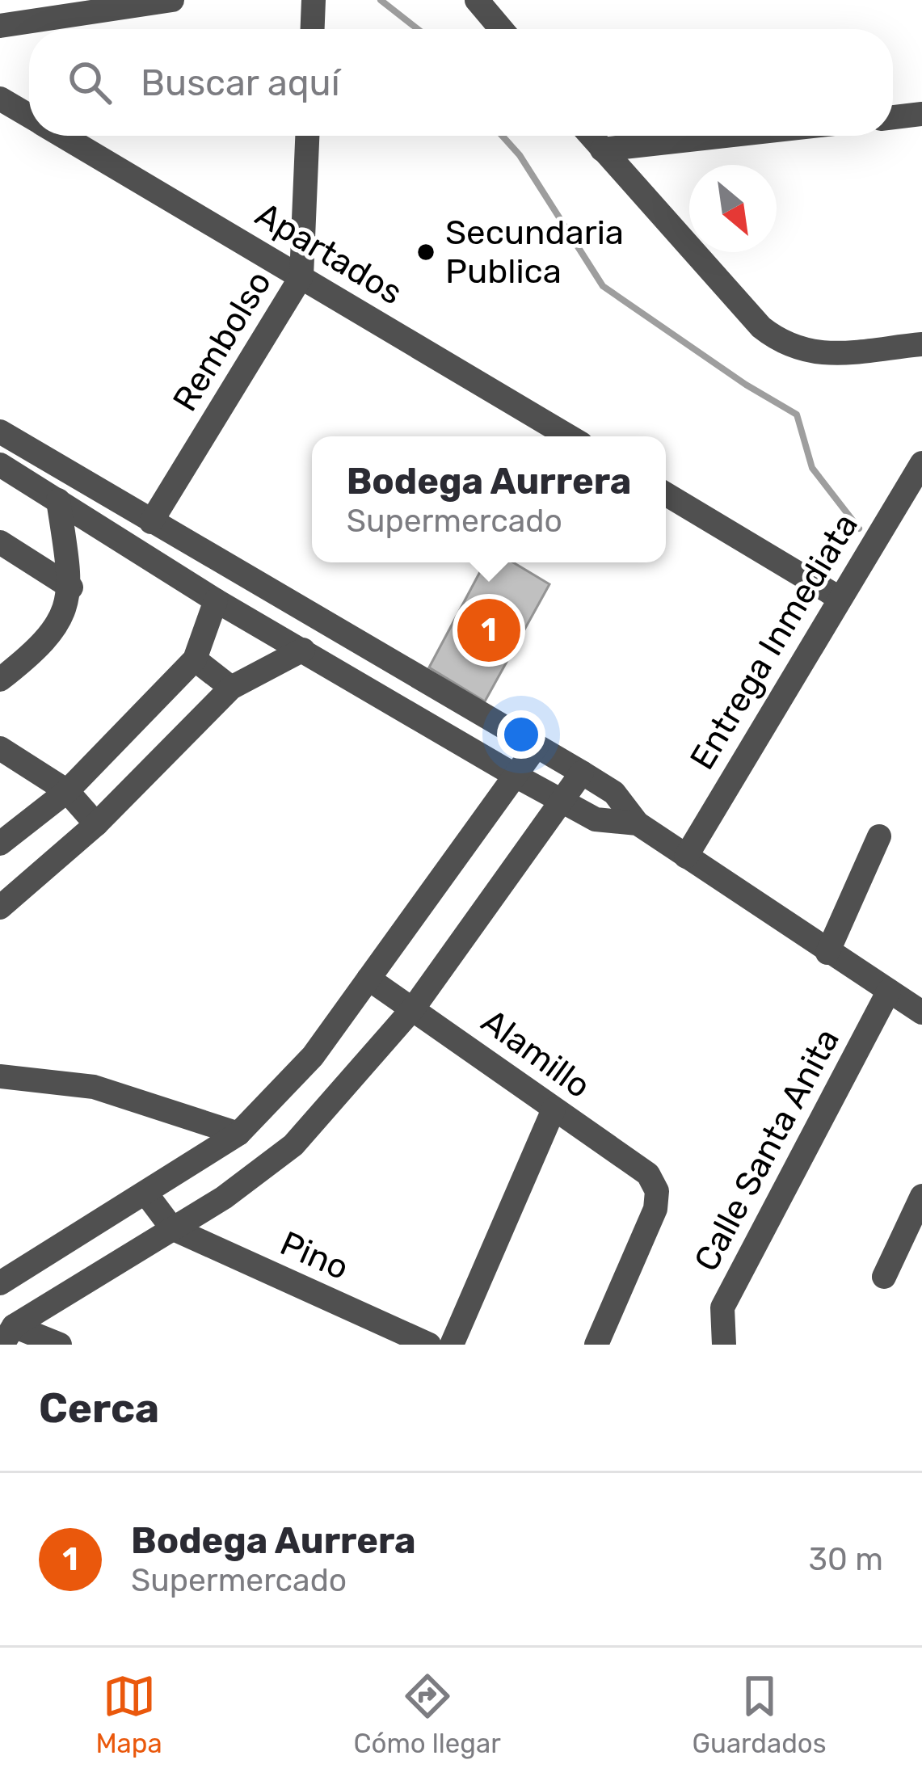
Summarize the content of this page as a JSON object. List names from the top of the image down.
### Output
{
  "streets": {
    "street": [
      "Apartados",
      "Rembolso",
      "Entrega Inmediata",
      "Alamillo",
      "Calle Santa Anita",
      "Pino"
    ]
  },
  "crossings": [
    ["Apartados", "Rembolso"]
  ],
  "places": ["Secundaria Publica"],
  "north": "bottom right",
  "page": {
    "search": "Buscar aquí",
    "popup": ["Bodega Aurrera", "Supermercado"],
    "pins": "1",
    "heading": "Cerca",
    "list": [
      {
        "mark": "1",
        "name": "Bodega Aurrera",
        "note": "Supermercado",
        "value": "30 m"
      }
    ],
    "nav": ["Mapa", "Cómo llegar", "Guardados"]
  }
}
